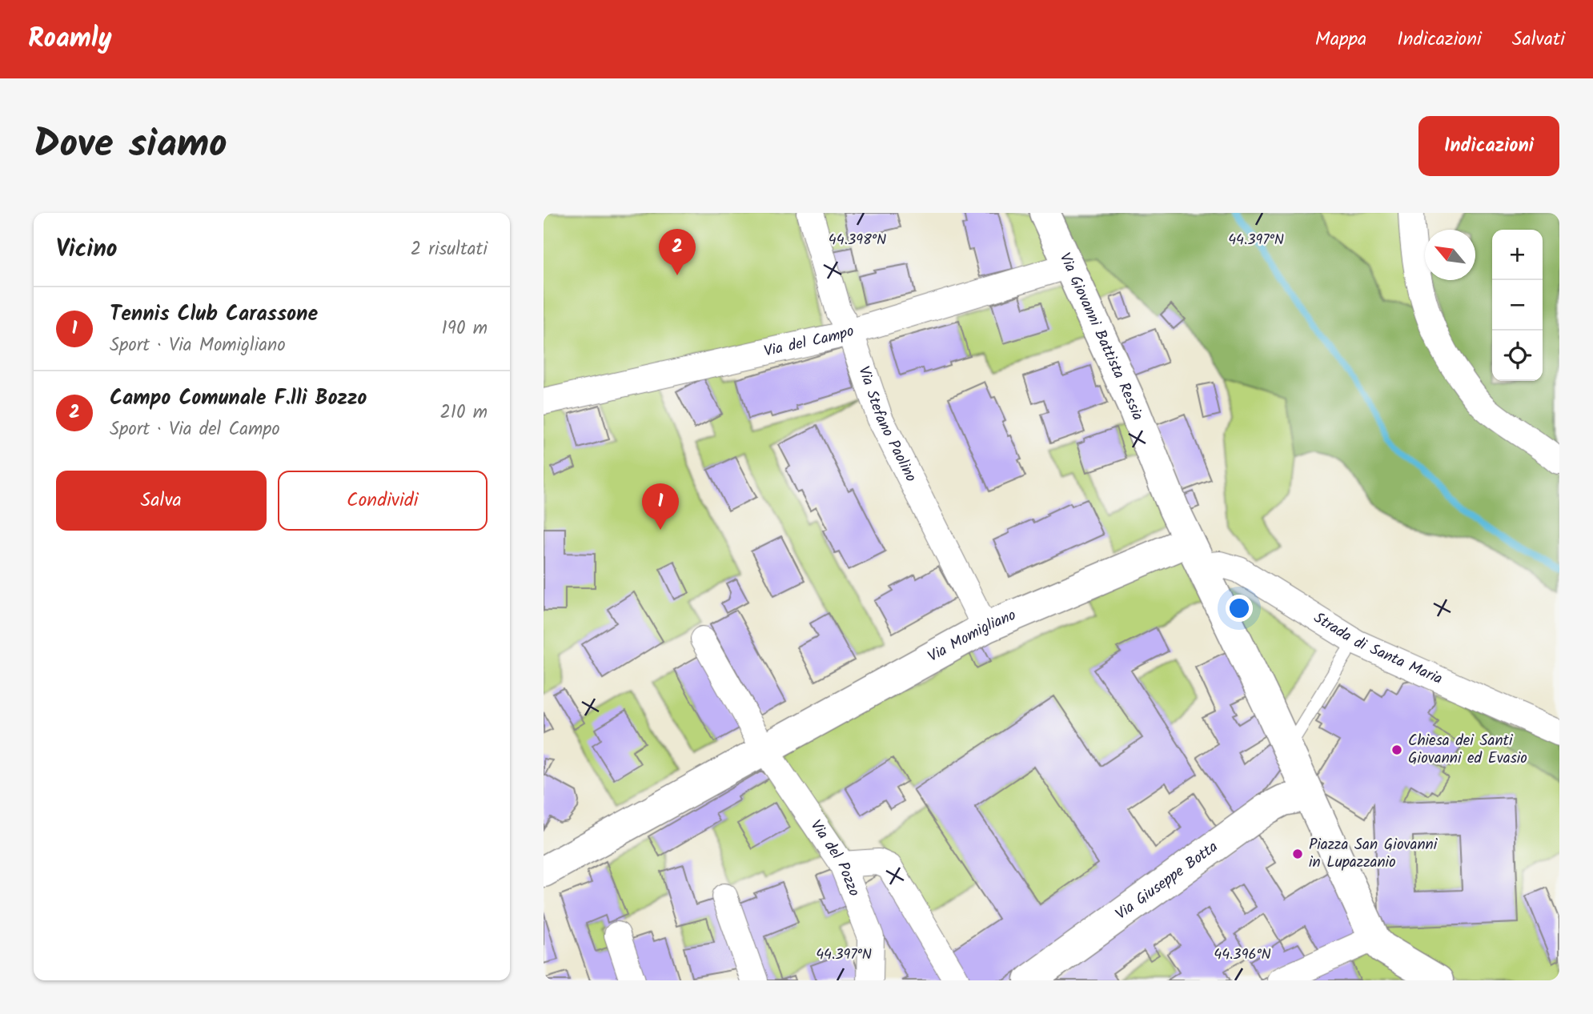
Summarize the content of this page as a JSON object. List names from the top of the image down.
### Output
{
  "streets": {
    "street": [
      "Via Giovanni Battista Ressia",
      "Via del Campo",
      "Via Stefano Paolino",
      "Via Momigliano",
      "Strada di Santa Maria",
      "Via del Pozzo",
      "Via Giuseppe Botta"
    ]
  },
  "crossings": [
    ["Via Giovanni Battista Ressia", "Via del Campo"],
    ["Via Giovanni Battista Ressia", "Via Momigliano"],
    ["Via Giovanni Battista Ressia", "Strada di Santa Maria"],
    ["Via Giovanni Battista Ressia", "Via Giuseppe Botta"],
    ["Via del Campo", "Via Stefano Paolino"],
    ["Via Stefano Paolino", "Via Momigliano"],
    ["Via Momigliano", "Strada di Santa Maria"],
    ["Via Momigliano", "Via del Pozzo"]
  ],
  "places": ["Chiesa dei Santi Giovanni ed Evasio", "Piazza San Giovanni in Lupazzanio"],
  "north": "top left",
  "page": {
    "header": "Roamly",
    "nav": ["Mappa", "Indicazioni", "Salvati"],
    "title": "Dove siamo",
    "buttons": [
      "Indicazioni",
      ["Salva", "Condividi"]
    ],
    "heading": ["Vicino", "2 risultati"],
    "pins": ["2", "1"],
    "map_buttons": ["+", "−"],
    "list": [
      {
        "mark": "1",
        "name": "Tennis Club Carassone",
        "note": "Sport · Via Momigliano",
        "value": "190 m"
      },
      {
        "mark": "2",
        "name": "Campo Comunale F.lli Bozzo",
        "note": "Sport · Via del Campo",
        "value": "210 m"
      }
    ]
  },
  "coordinates": ["44.398°N", "44.397°N", "44.396°N"]
}
